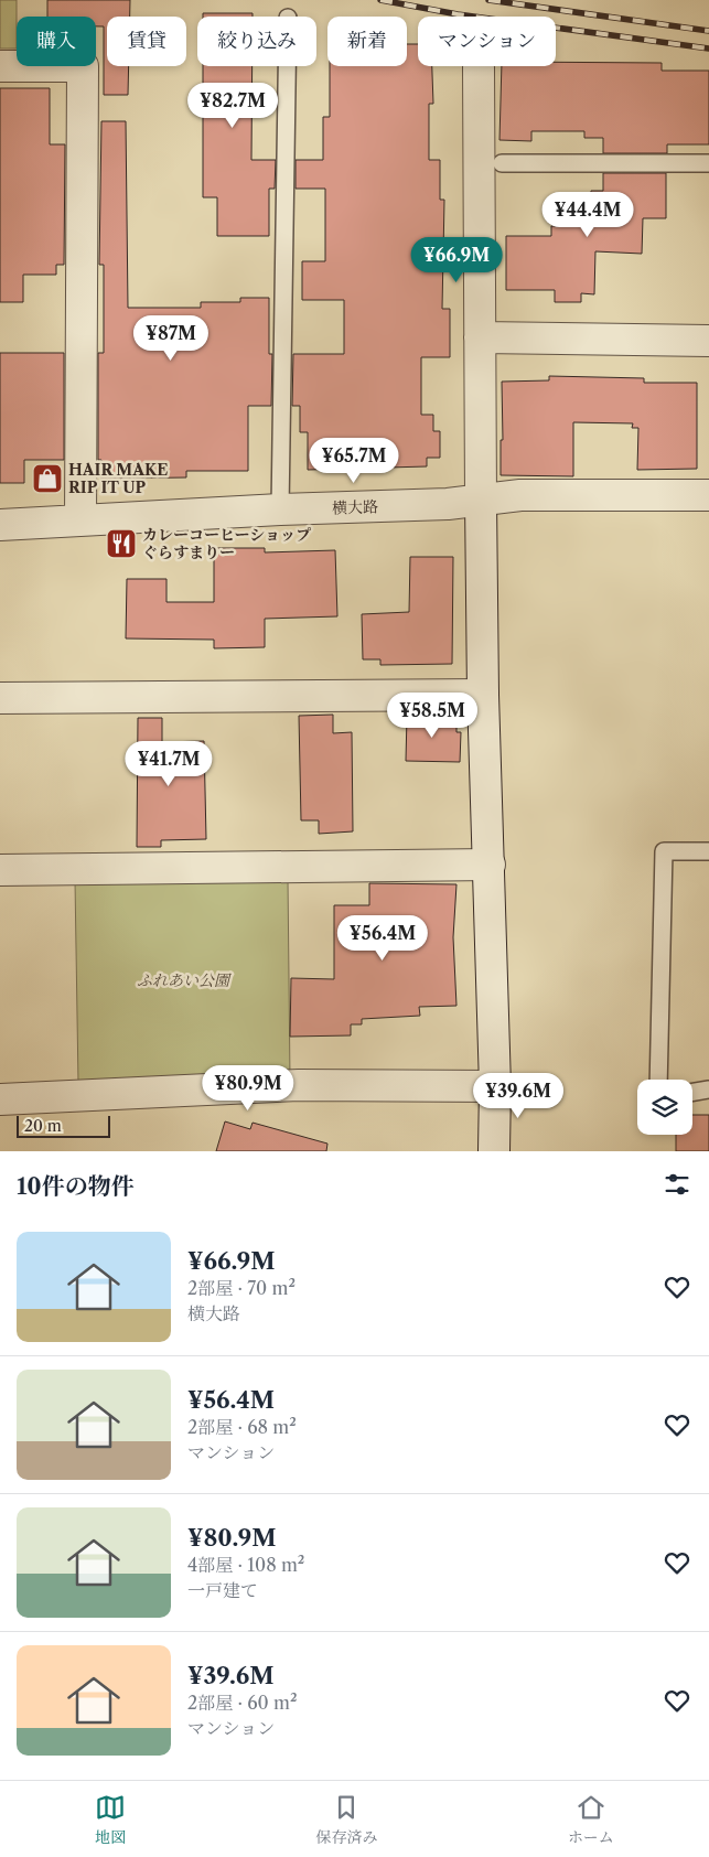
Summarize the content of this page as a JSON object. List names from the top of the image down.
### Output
{
  "streets": {
    "street": ["横大路"]
  },
  "parks": ["ふれあい公園"],
  "places": {
    "shop": ["HAIR MAKE RIP IT UP"],
    "restaurant": ["カレーコーヒーショップ ぐらすまりー"]
  },
  "scale_bar": "20 m",
  "page": {
    "chip": [
      "購入",
      "賃貸",
      "絞り込み",
      "新着",
      "マンション"
    ],
    "price": [
      "¥82.7M",
      "¥44.4M",
      "¥66.9M",
      "¥87M",
      "¥65.7M",
      "¥58.5M",
      "¥41.7M",
      "¥56.4M",
      "¥80.9M",
      "¥39.6M"
    ],
    "scale": "20 m",
    "heading": "10件の物件",
    "list": [
      {
        "name": "¥66.9M",
        "note": "2部屋 · 70 m² · 横大路"
      },
      {
        "name": "¥56.4M",
        "note": "2部屋 · 68 m² · マンション"
      },
      {
        "name": "¥80.9M",
        "note": "4部屋 · 108 m² · 一戸建て"
      },
      {
        "name": "¥39.6M",
        "note": "2部屋 · 60 m² · マンション"
      }
    ],
    "tabs": ["地図", "保存済み", "ホーム"]
  }
}
